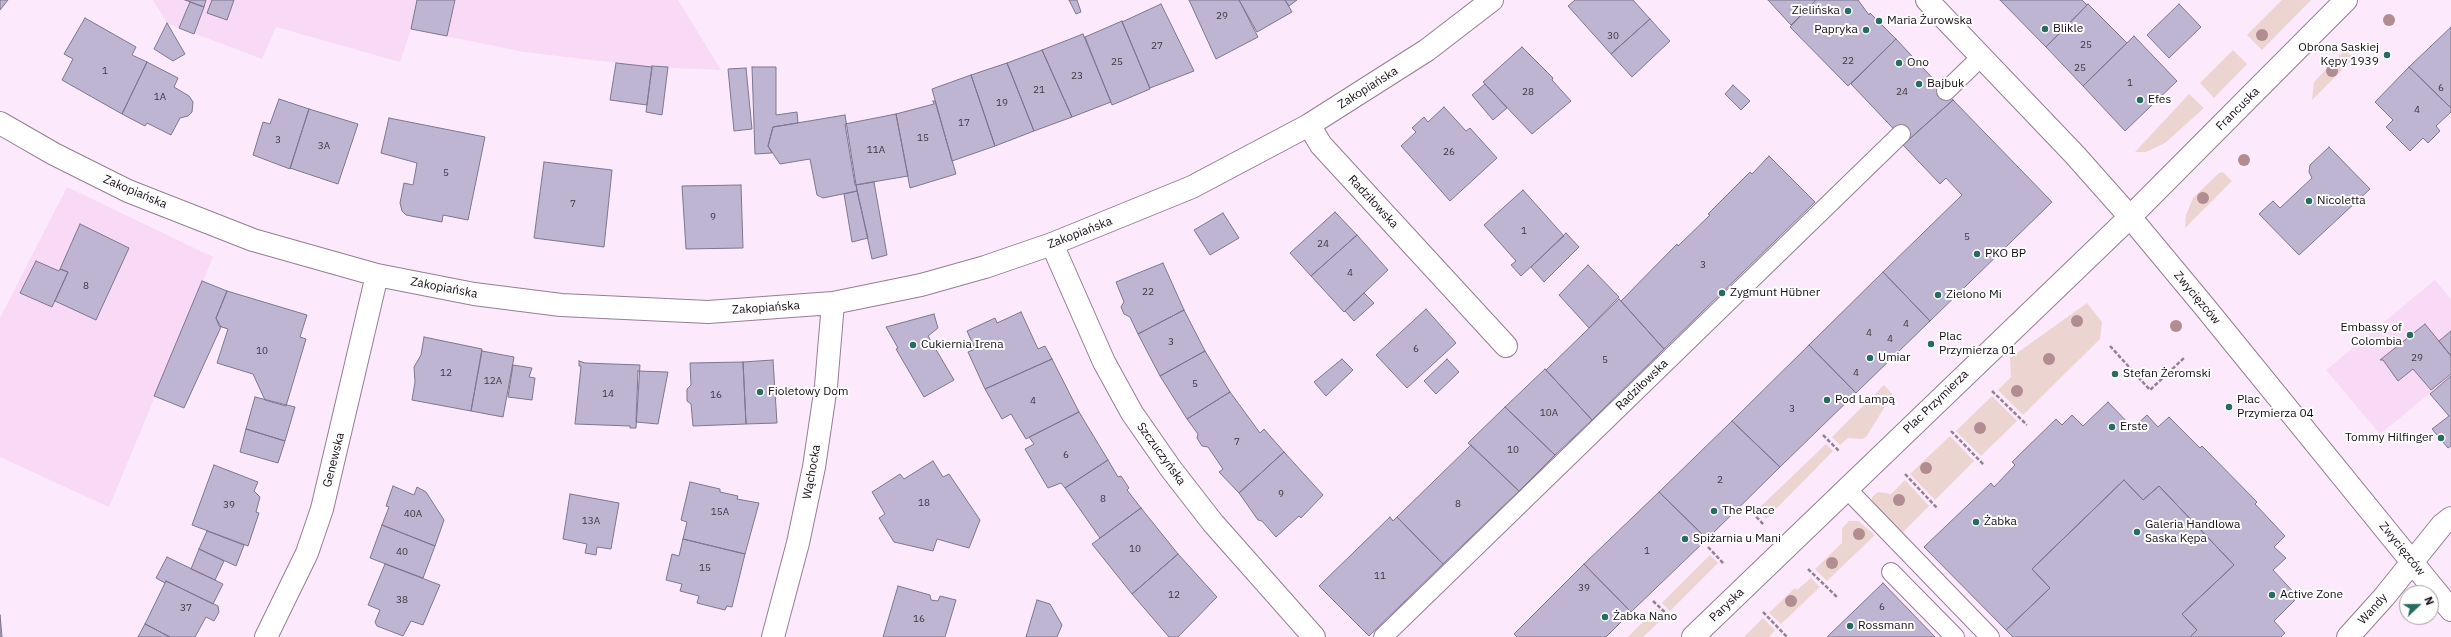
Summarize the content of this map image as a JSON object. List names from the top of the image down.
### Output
{
  "streets": {
    "street": [
      "Zakopiańska",
      "Francuska",
      "Radziłowska",
      "Zwycięzców",
      "Plac Przymierza",
      "Szczuczyńska",
      "Genewska",
      "Wąchocka",
      "Paryska",
      "Wandy"
    ]
  },
  "crossings": [
    ["Zakopiańska", "Radziłowska"],
    ["Zakopiańska", "Szczuczyńska"],
    ["Zakopiańska", "Genewska"],
    ["Zakopiańska", "Wąchocka"],
    ["Francuska", "Zwycięzców"],
    ["Francuska", "Plac Przymierza"],
    ["Zwycięzców", "Plac Przymierza"],
    ["Zwycięzców", "Wandy"],
    ["Plac Przymierza", "Paryska"]
  ],
  "places": [
    "Zielińska",
    "Maria Żurowska",
    "Blikle",
    "Papryka",
    "Obrona Saskiej Kępy 1939",
    "Ono",
    "Bajbuk",
    "Efes",
    "Nicoletta",
    "PKO BP",
    "Zygmunt Hübner",
    "Zielono Mi",
    "Embassy of Colombia",
    "Plac Przymierza 01",
    "Cukiernia Irena",
    "Umiar",
    "Stefan Żeromski",
    "Fioletowy Dom",
    "Pod Lampą",
    "Plac Przymierza 04",
    "Erste",
    "Tommy Hilfinger",
    "The Place",
    "Żabka",
    "Galeria Handlowa Saska Kępa",
    "Spiżarnia u Mani",
    "Active Zone",
    "Żabka Nano",
    "Rossmann"
  ],
  "house_numbers": [
    "29",
    "30",
    "25",
    "27",
    "22",
    "25",
    "25",
    "1",
    "23",
    "1",
    "6",
    "21",
    "28",
    "24",
    "1A",
    "19",
    "4",
    "17",
    "15",
    "3",
    "3A",
    "11A",
    "26",
    "5",
    "7",
    "9",
    "1",
    "5",
    "24",
    "3",
    "4",
    "8",
    "22",
    "4",
    "4",
    "4",
    "3",
    "6",
    "10",
    "29",
    "5",
    "12",
    "4",
    "12A",
    "5",
    "14",
    "16",
    "4",
    "3",
    "10A",
    "7",
    "10",
    "6",
    "2",
    "9",
    "8",
    "18",
    "8",
    "39",
    "15A",
    "40A",
    "13A",
    "10",
    "1",
    "40",
    "15",
    "11",
    "39",
    "12",
    "38",
    "6",
    "37",
    "16"
  ],
  "north": "right"
}
